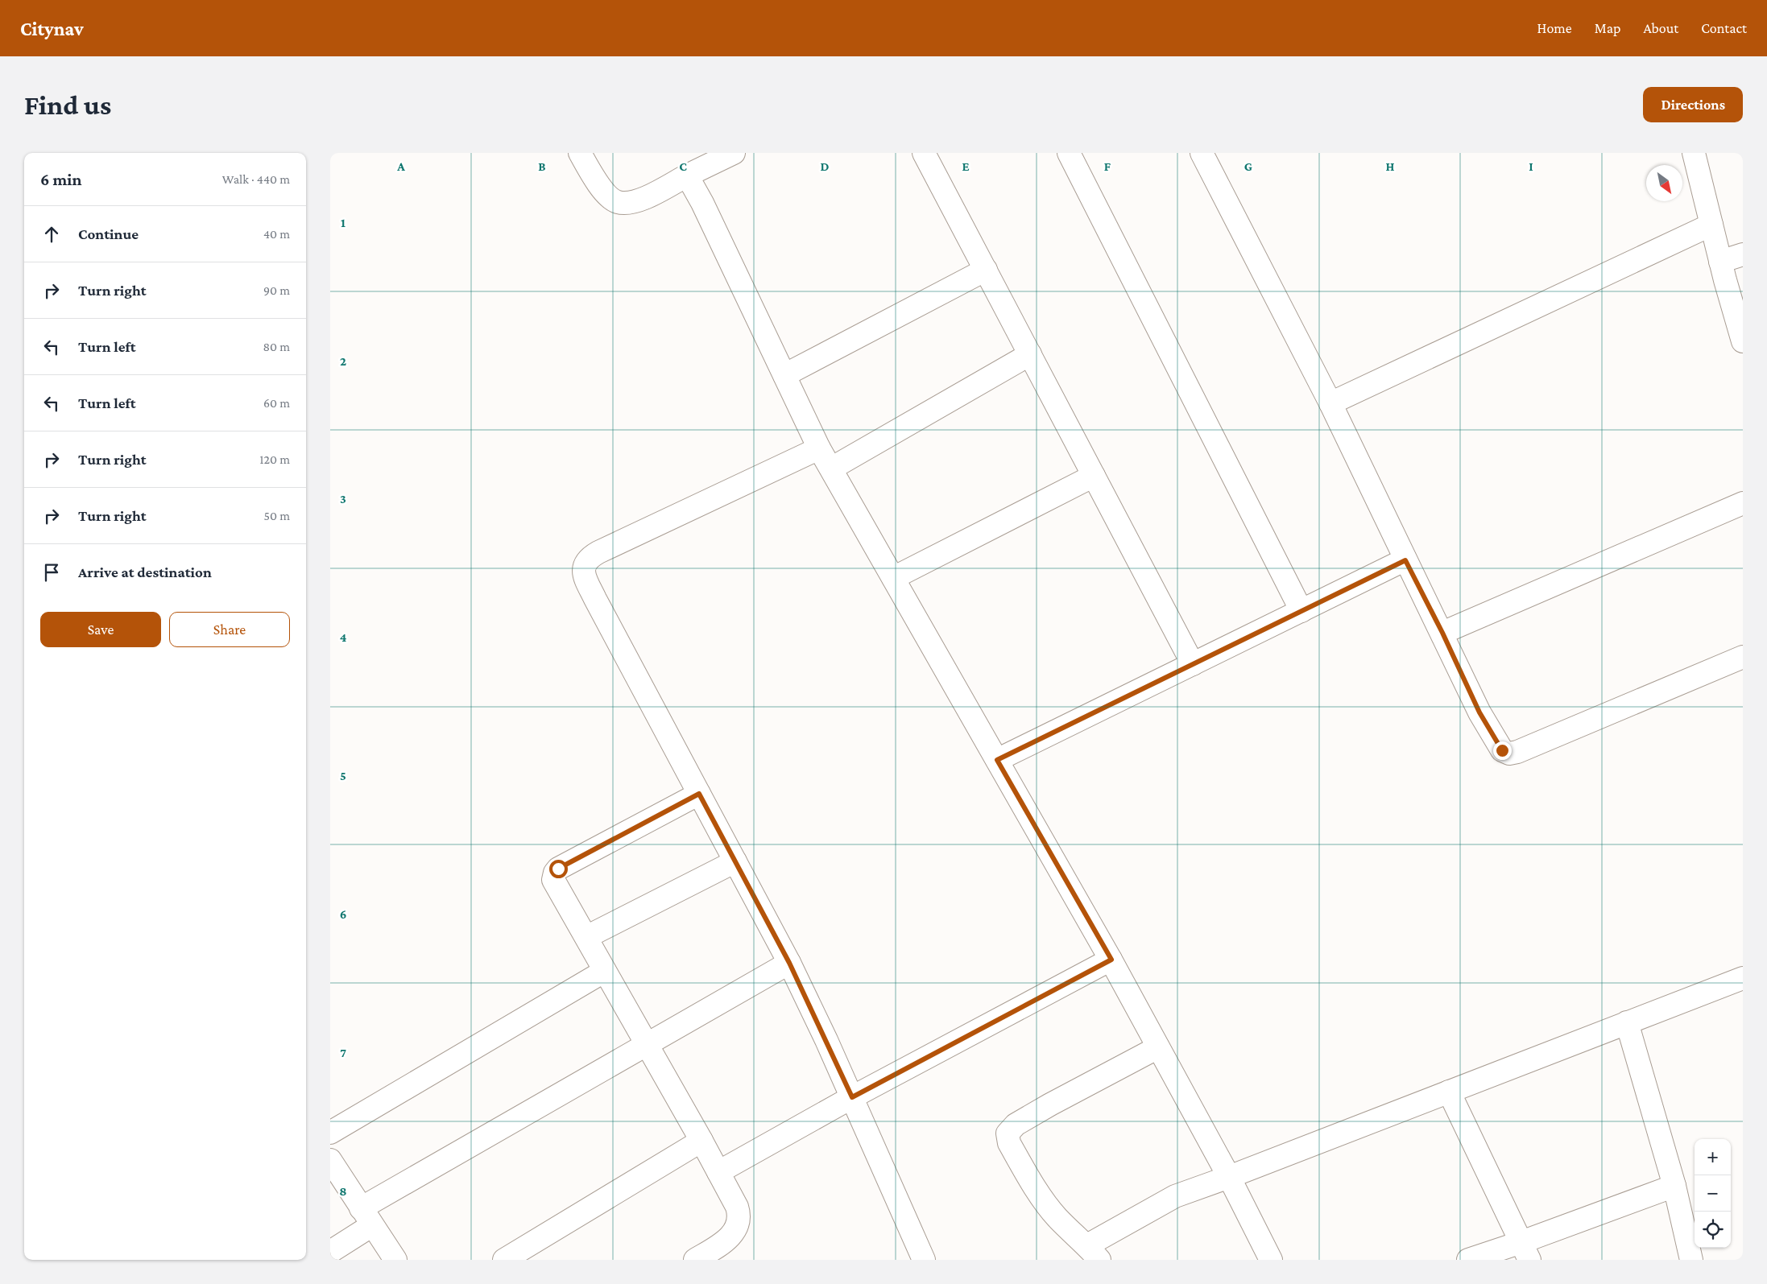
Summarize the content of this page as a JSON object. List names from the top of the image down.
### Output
{
  "north": "bottom right",
  "page": {
    "header": "Citynav",
    "nav": [
      "Home",
      "Map",
      "About",
      "Contact"
    ],
    "buttons": [
      "Directions",
      ["Save", "Share"]
    ],
    "title": "Find us",
    "heading": ["6 min", "Walk · 440 m"],
    "list": [
      ["Continue", "40 m"],
      ["Turn right", "90 m"],
      ["Turn left", "80 m"],
      ["Turn left", "60 m"],
      ["Turn right", "120 m"],
      ["Turn right", "50 m"],
      "Arrive at destination"
    ],
    "map_buttons": ["+", "−"]
  },
  "grid": {
    "columns": [
      "A",
      "B",
      "C",
      "D",
      "E",
      "F",
      "G",
      "H",
      "I"
    ],
    "rows": [
      "1",
      "2",
      "3",
      "4",
      "5",
      "6",
      "7",
      "8"
    ]
  }
}
